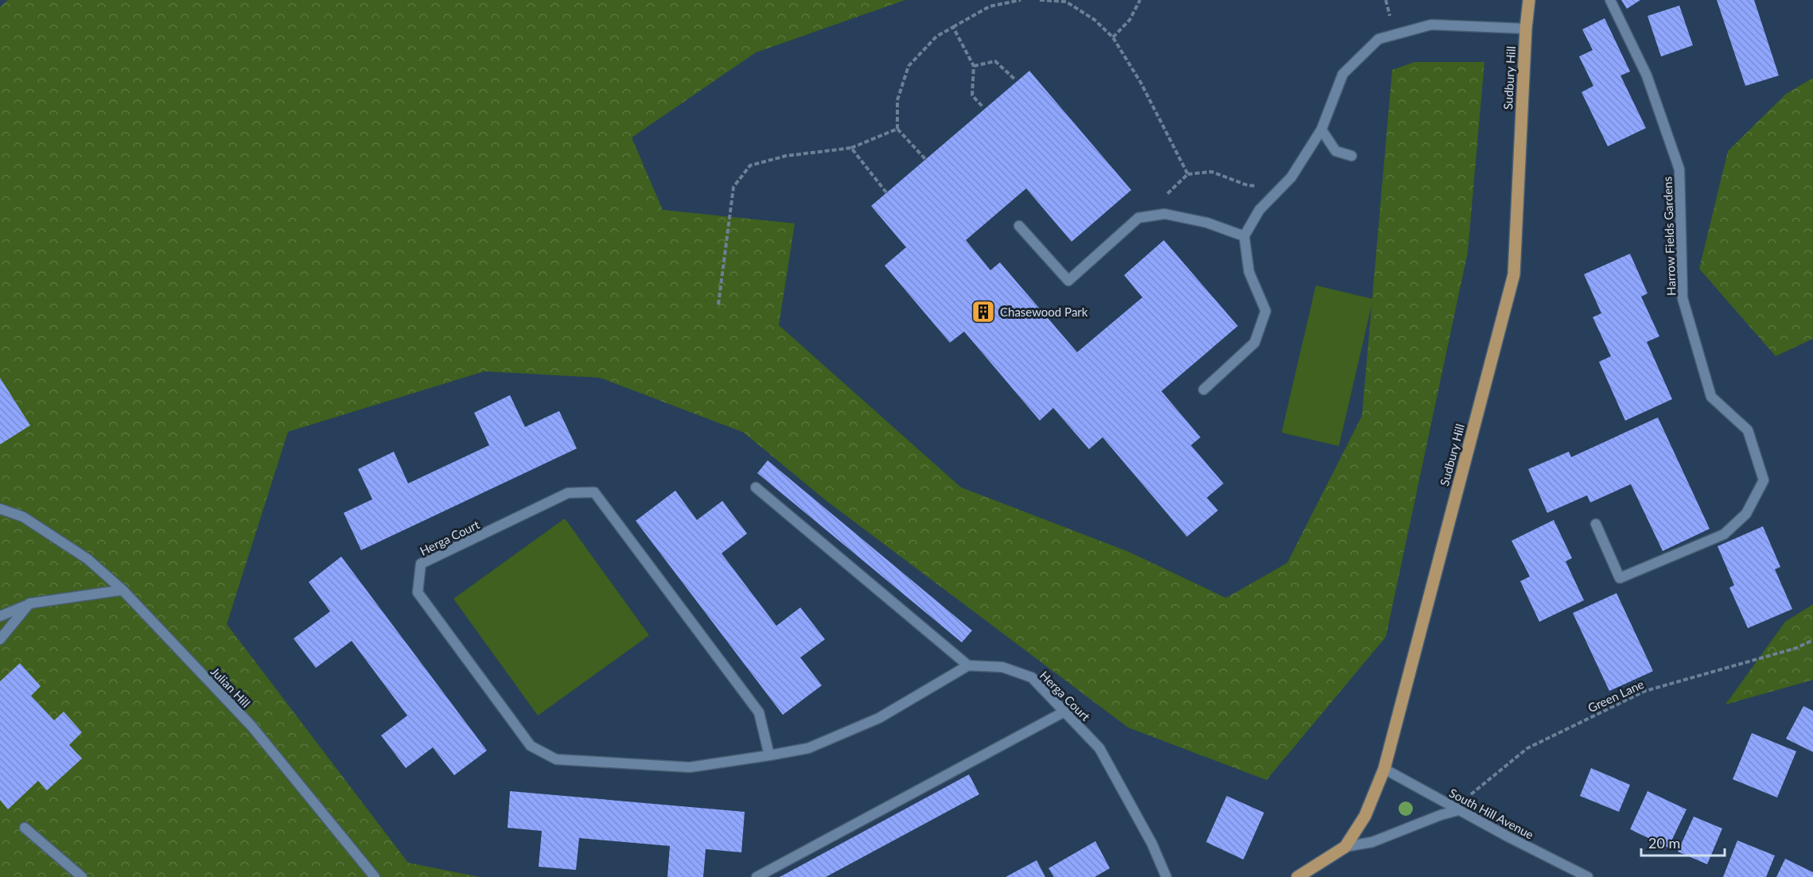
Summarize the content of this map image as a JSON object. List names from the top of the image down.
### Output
{
  "streets": {
    "main road": ["Sudbury Hill"],
    "street": [
      "Harrow Fields Gardens",
      "Herga Court",
      "Julian Hill",
      "South Hill Avenue"
    ],
    "path": ["Green Lane"]
  },
  "crossings": [
    ["Sudbury Hill", "South Hill Avenue"]
  ],
  "places": {
    "building": ["Chasewood Park"]
  },
  "scale_bar": "20 m"
}
